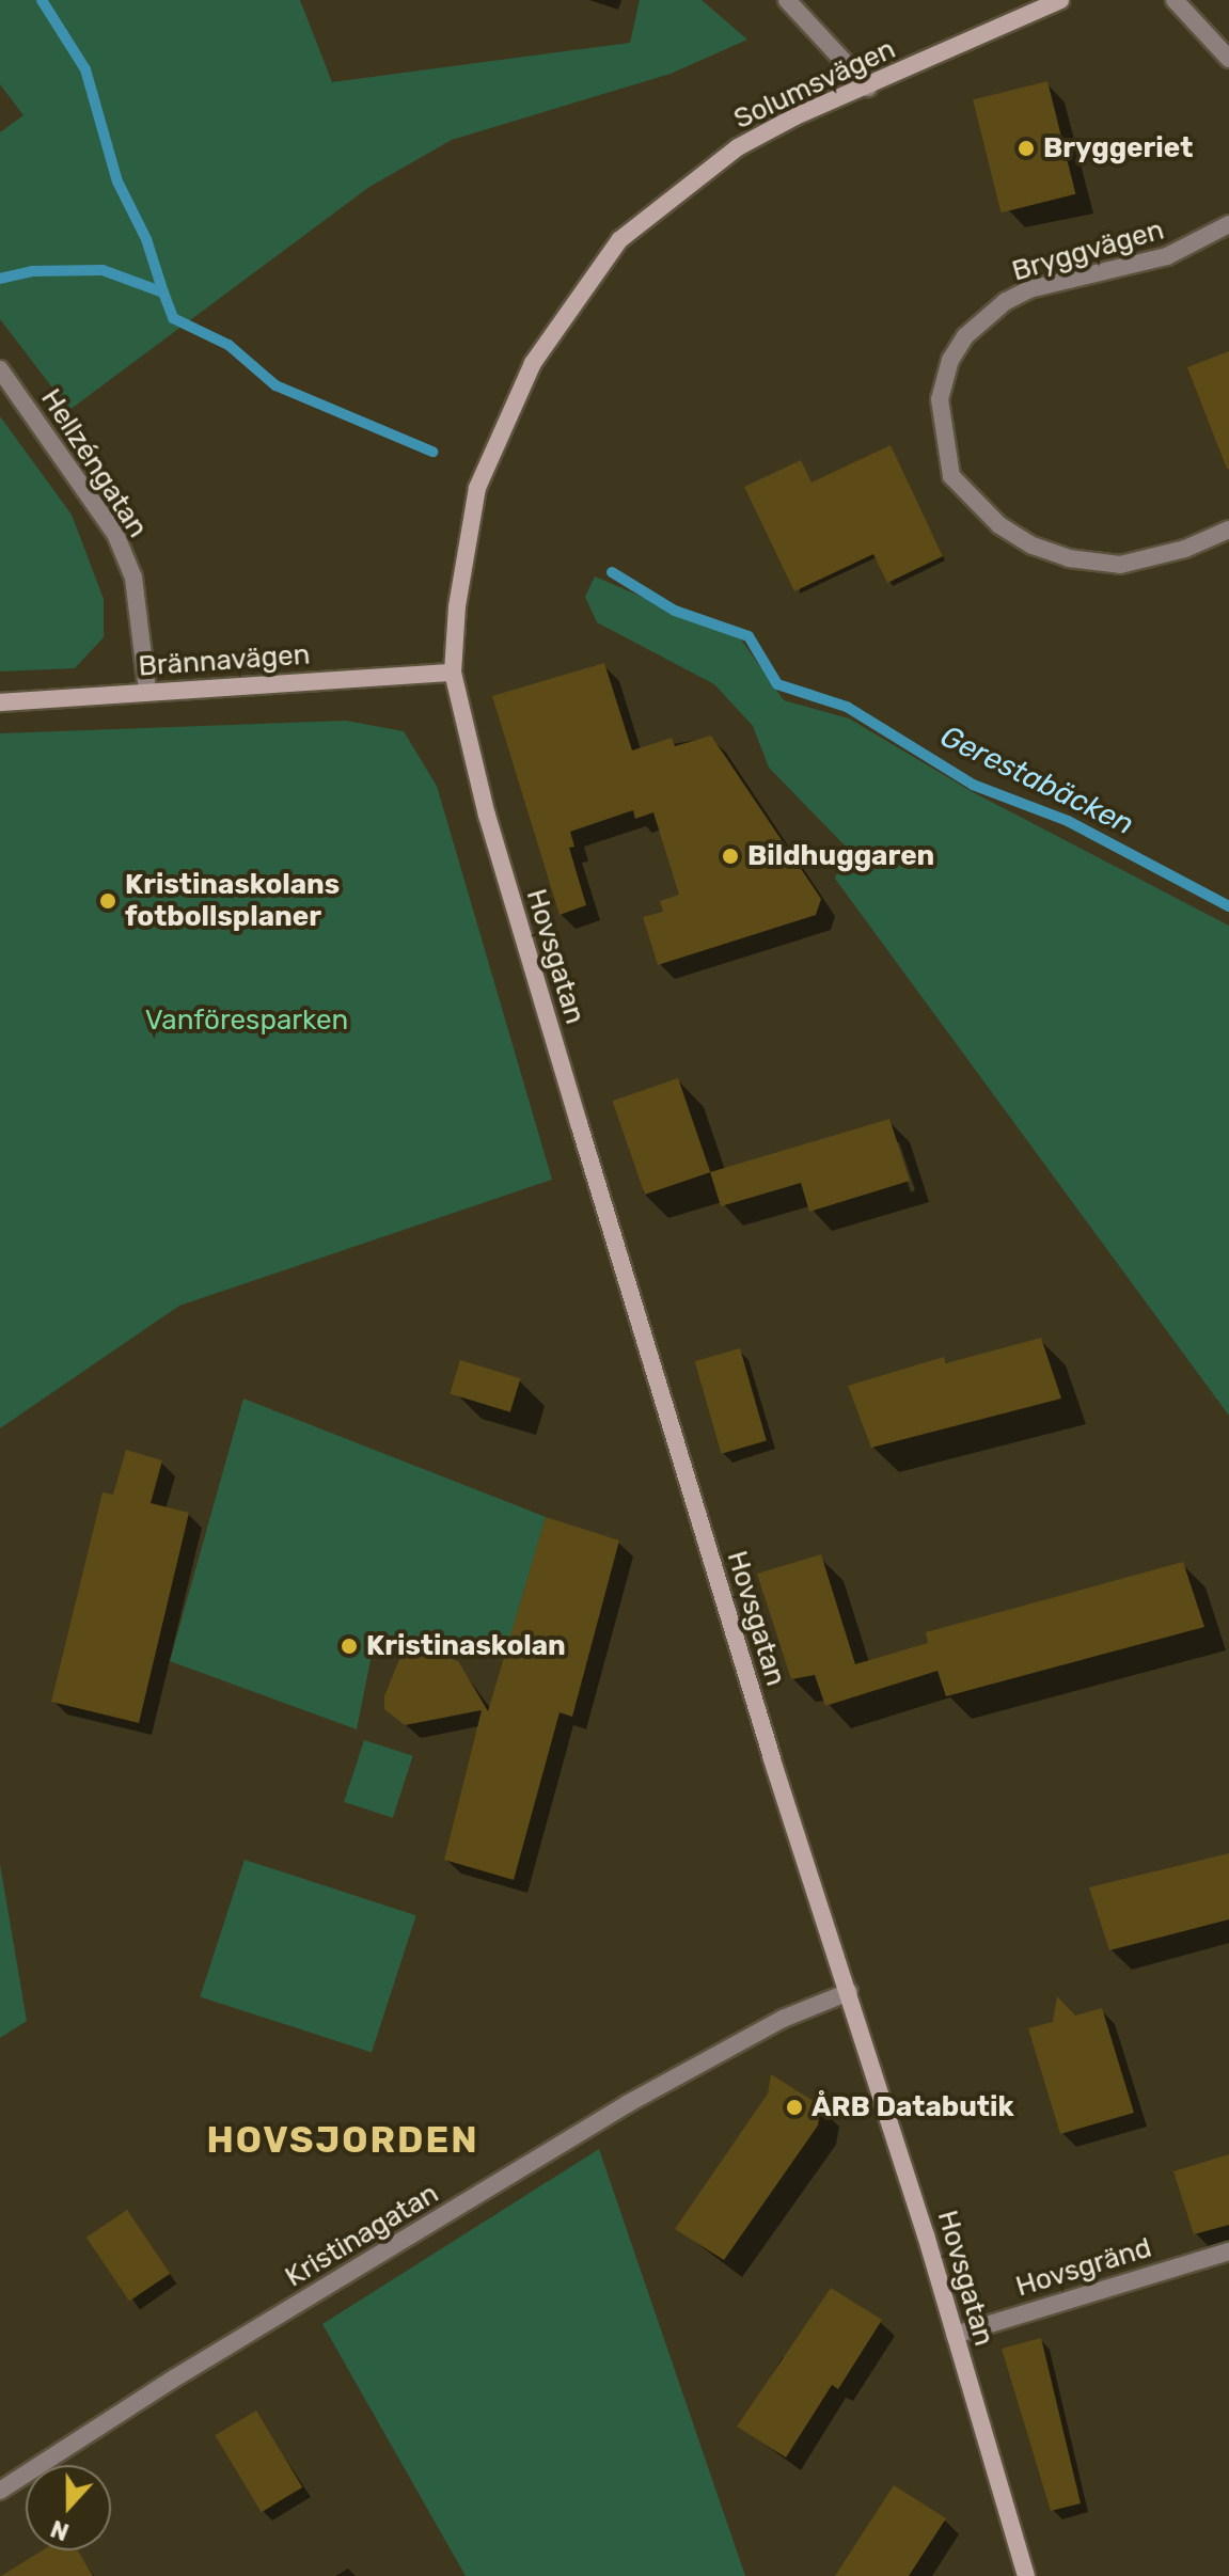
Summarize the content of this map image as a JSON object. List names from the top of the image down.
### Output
{
  "streets": {
    "main road": ["Solumsvägen", "Brännavägen", "Hovsgatan"],
    "street": [
      "Bryggvägen",
      "Hellzéngatan",
      "Kristinagatan",
      "Hovsgränd"
    ]
  },
  "crossings": [
    ["Solumsvägen", "Brännavägen"],
    ["Solumsvägen", "Hovsgatan"],
    ["Hellzéngatan", "Brännavägen"],
    ["Brännavägen", "Hovsgatan"],
    ["Hovsgatan", "Kristinagatan"],
    ["Hovsgatan", "Hovsgränd"]
  ],
  "districts": ["HOVSJORDEN"],
  "water": ["Gerestabäcken"],
  "parks": ["Vanföresparken"],
  "places": [
    "Bryggeriet",
    "Bildhuggaren",
    "Kristinaskolans fotbollsplaner",
    "Kristinaskolan",
    "ÅRB Databutik"
  ],
  "north": "bottom"
}
